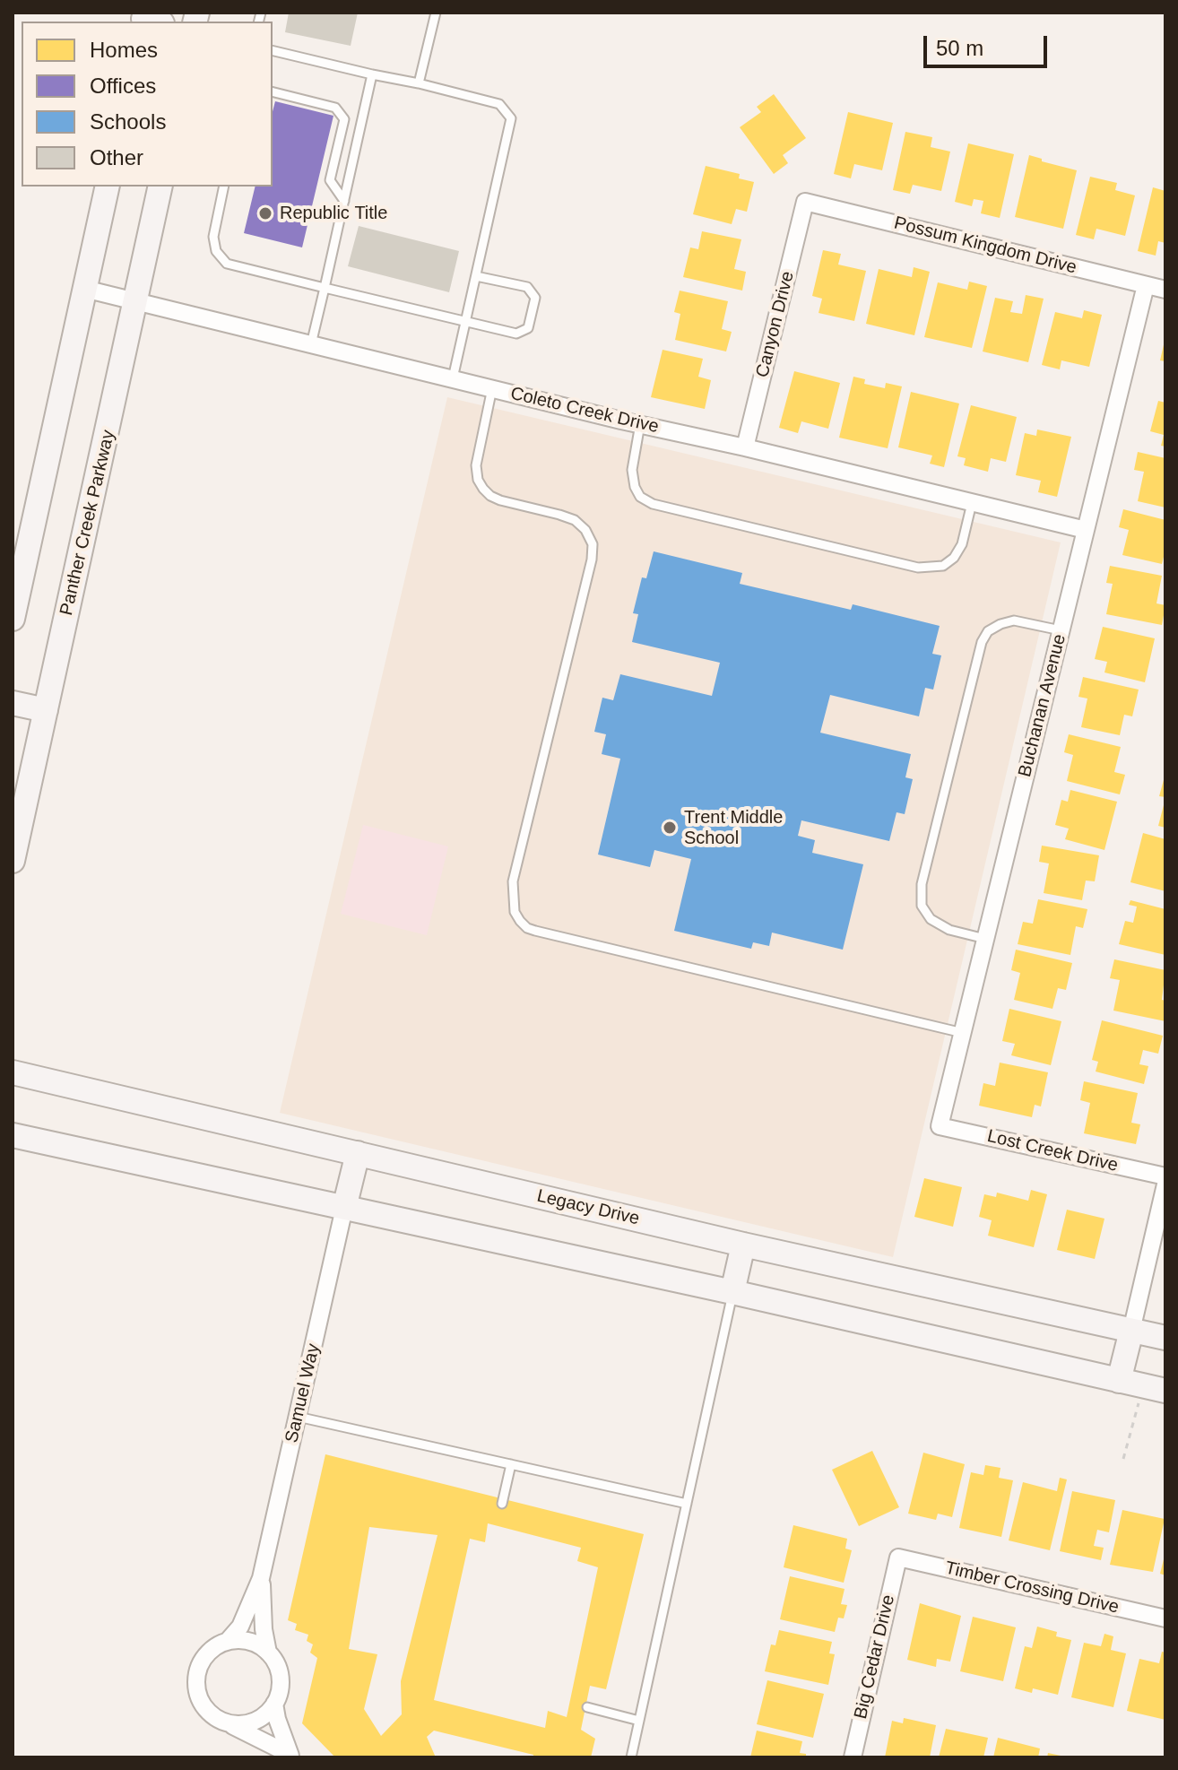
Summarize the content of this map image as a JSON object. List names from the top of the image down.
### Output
{
  "streets": {
    "main road": ["Panther Creek Parkway", "Legacy Drive"],
    "street": [
      "Possum Kingdom Drive",
      "Canyon Drive",
      "Coleto Creek Drive",
      "Buchanan Avenue",
      "Lost Creek Drive",
      "Samuel Way",
      "Timber Crossing Drive",
      "Big Cedar Drive"
    ]
  },
  "crossings": [
    ["Possum Kingdom Drive", "Canyon Drive"],
    ["Possum Kingdom Drive", "Buchanan Avenue"],
    ["Canyon Drive", "Coleto Creek Drive"],
    ["Coleto Creek Drive", "Panther Creek Parkway"],
    ["Coleto Creek Drive", "Buchanan Avenue"],
    ["Buchanan Avenue", "Lost Creek Drive"],
    ["Timber Crossing Drive", "Big Cedar Drive"]
  ],
  "places": ["Republic Title", "Trent Middle School"],
  "legend": [
    "Homes",
    "Offices",
    "Schools",
    "Other"
  ],
  "scale_bar": "50 m"
}
